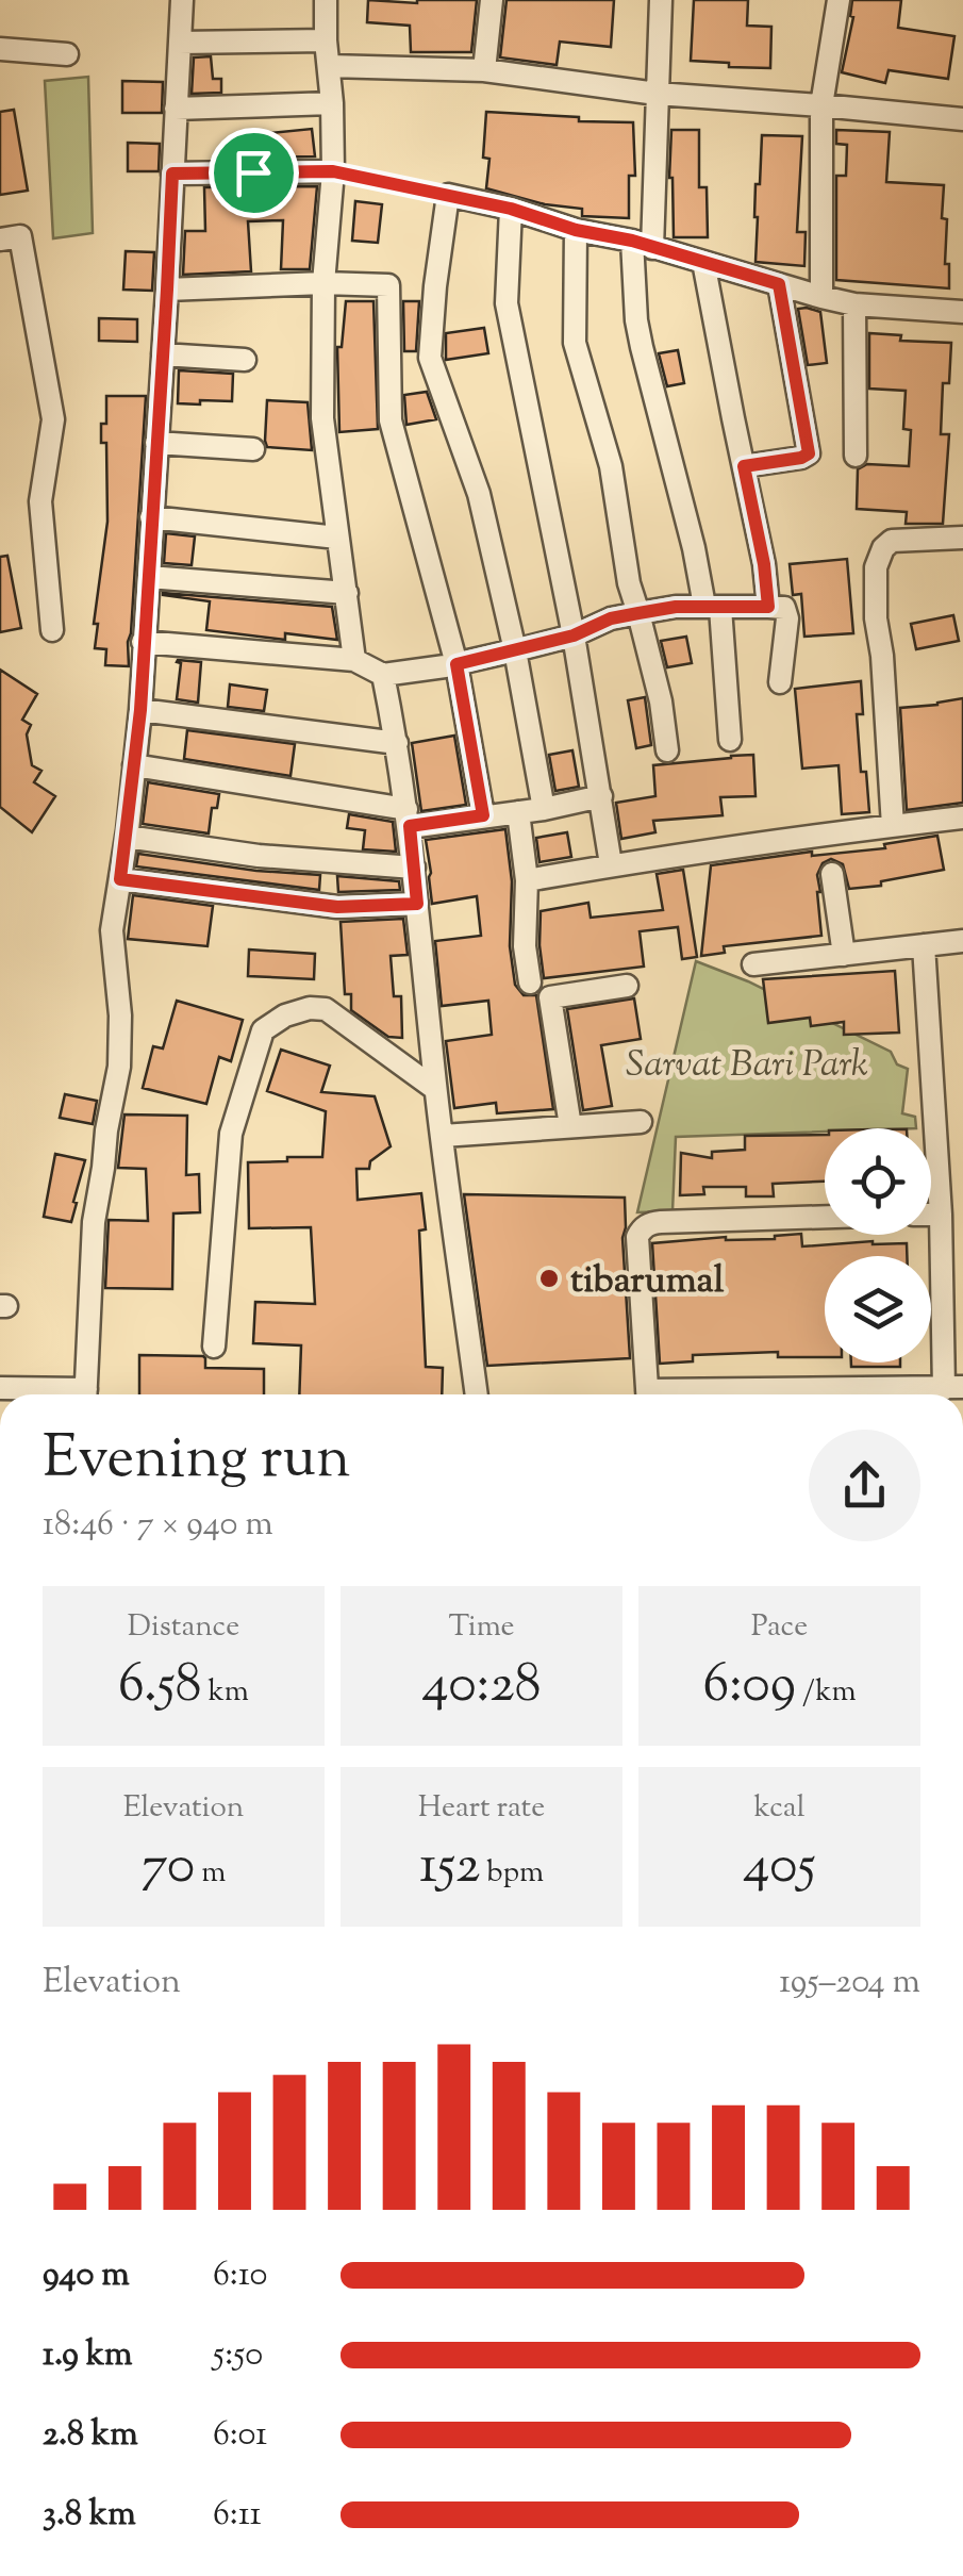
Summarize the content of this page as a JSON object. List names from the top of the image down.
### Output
{
  "parks": ["Sarvat Bari Park"],
  "places": ["tibarumal"],
  "page": {
    "heading": ["Evening run", "18:46 · 7 × 940 m"],
    "stats": [
      ["Distance", "6.58 km"],
      ["Time", "40:28"],
      ["Pace", "6:09 /km"],
      ["Elevation", "70 m"],
      ["Heart rate", "152 bpm"],
      ["kcal", "405"]
    ],
    "chart": ["Elevation", "195–204 m"],
    "list": [
      {
        "name": "940 m",
        "note": "6:10"
      },
      {
        "name": "1.9 km",
        "note": "5:50"
      },
      {
        "name": "2.8 km",
        "note": "6:01"
      },
      {
        "name": "3.8 km",
        "note": "6:11"
      }
    ]
  }
}
